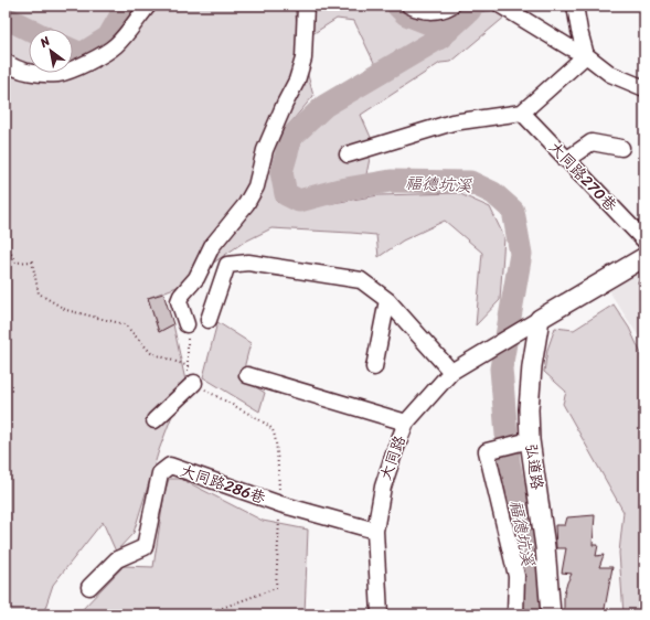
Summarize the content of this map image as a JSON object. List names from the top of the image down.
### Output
{
  "streets": {
    "street": [
      "大同路270巷",
      "大同路",
      "弘道路",
      "大同路286巷"
    ]
  },
  "crossings": [
    ["大同路", "弘道路"],
    ["大同路", "大同路286巷"]
  ],
  "water": ["福德坑溪"],
  "north": "top left"
}
